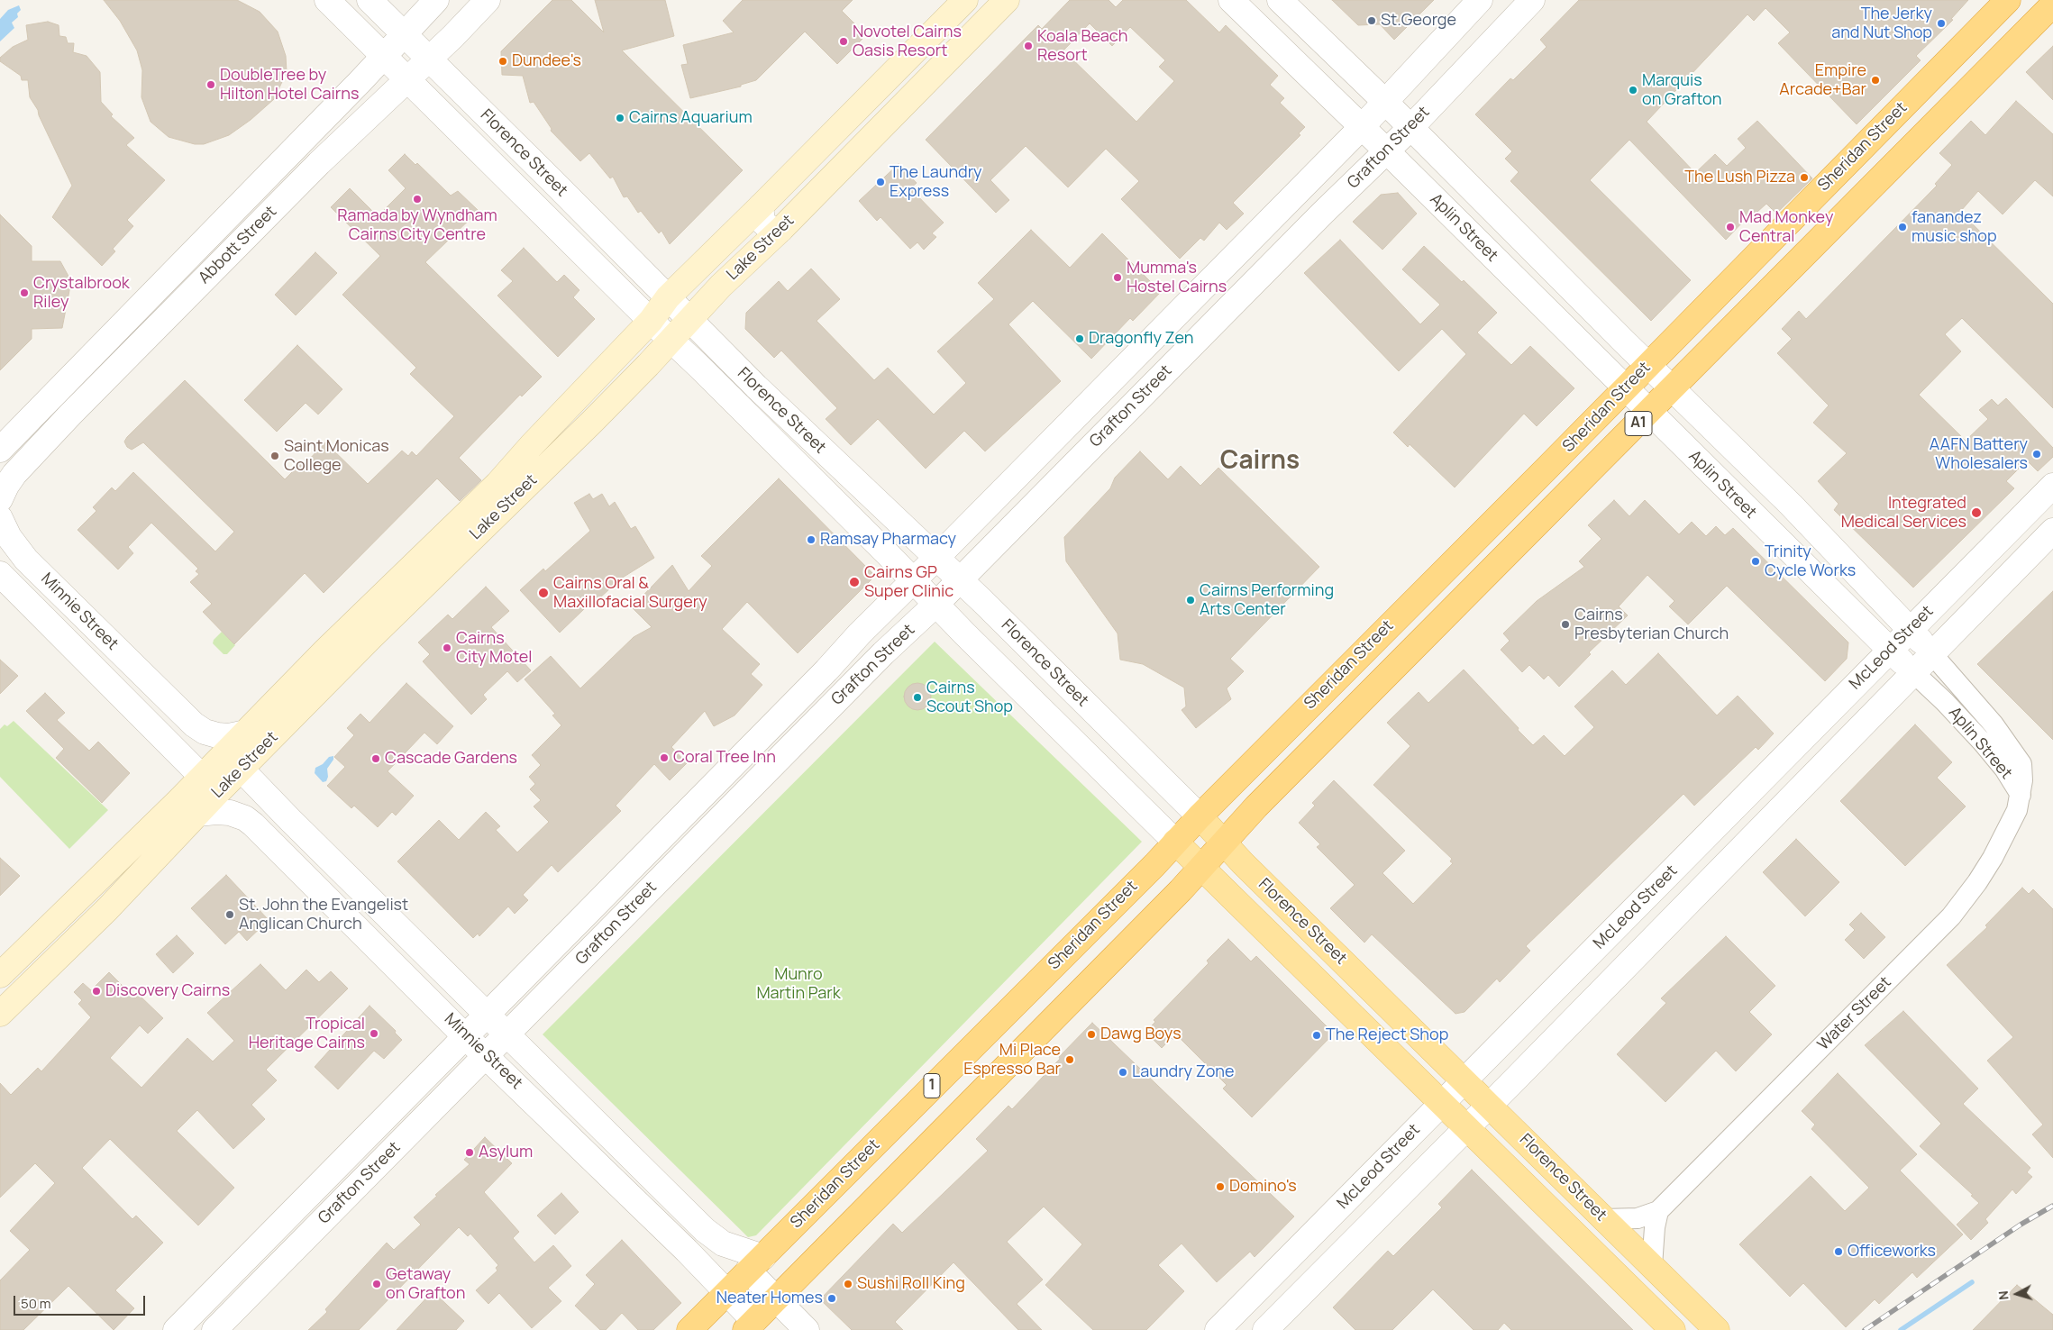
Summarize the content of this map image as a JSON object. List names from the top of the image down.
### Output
{
  "streets": {
    "highway": ["Sheridan Street", "A1", "1"],
    "main road": ["Florence Street", "Lake Street"],
    "street": [
      "Grafton Street",
      "Aplin Street",
      "Abbott Street",
      "Minnie Street",
      "McLeod Street",
      "Water Street"
    ]
  },
  "crossings": [
    ["Sheridan Street", "Florence Street"],
    ["Sheridan Street", "Aplin Street"],
    ["Sheridan Street", "Minnie Street"],
    ["Grafton Street", "Florence Street"],
    ["Grafton Street", "Aplin Street"],
    ["Grafton Street", "Minnie Street"],
    ["Florence Street", "Abbott Street"],
    ["Florence Street", "Lake Street"],
    ["Florence Street", "McLeod Street"],
    ["Florence Street", "Water Street"],
    ["Aplin Street", "McLeod Street"],
    ["Aplin Street", "Water Street"],
    ["Lake Street", "Minnie Street"]
  ],
  "districts": ["Cairns"],
  "parks": ["Munro Martin Park"],
  "places": [
    "St.George",
    "The Jerky and Nut Shop",
    "Novotel Cairns Oasis Resort",
    "Koala Beach Resort",
    "Dundee's",
    "Empire Arcade+Bar",
    "DoubleTree by Hilton Hotel Cairns",
    "Marquis on Grafton",
    "Cairns Aquarium",
    "The Lush Pizza",
    "The Laundry Express",
    "Ramada by Wyndham Cairns City Centre",
    "Mad Monkey Central",
    "fanandez music shop",
    "Mumma's Hostel Cairns",
    "Crystalbrook Riley",
    "Dragonfly Zen",
    "AAFN Battery Wholesalers",
    "Saint Monicas College",
    "Integrated Medical Services",
    "Ramsay Pharmacy",
    "Trinity Cycle Works",
    "Cairns GP Super Clinic",
    "Cairns Oral & Maxillofacial Surgery",
    "Cairns Performing Arts Center",
    "Cairns Presbyterian Church",
    "Cairns City Motel",
    "Cairns Scout Shop",
    "Coral Tree Inn",
    "Cascade Gardens",
    "St. John the Evangelist Anglican Church",
    "Discovery Cairns",
    "Tropical Heritage Cairns",
    "Dawg Boys",
    "The Reject Shop",
    "Mi Place Espresso Bar",
    "Laundry Zone",
    "Asylum",
    "Domino's",
    "Officeworks",
    "Getaway on Grafton",
    "Sushi Roll King",
    "Neater Homes"
  ],
  "scale_bar": "50 m",
  "north": "left"
}
